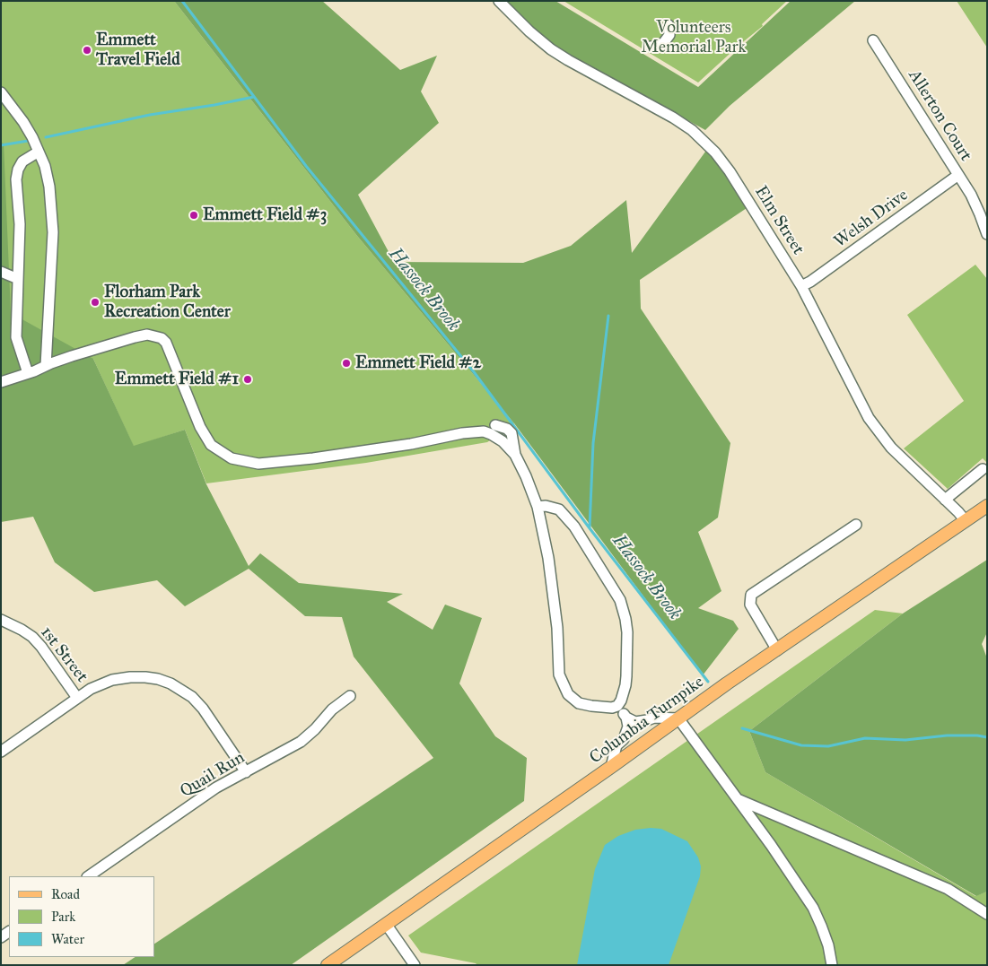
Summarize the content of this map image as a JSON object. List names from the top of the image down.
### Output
{
  "streets": {
    "main road": ["Columbia Turnpike"],
    "street": [
      "Allerton Court",
      "Welsh Drive",
      "Elm Street",
      "1st Street",
      "Quail Run"
    ]
  },
  "crossings": [
    ["Allerton Court", "Welsh Drive"],
    ["Welsh Drive", "Elm Street"],
    ["Elm Street", "Columbia Turnpike"]
  ],
  "water": ["Hassock Brook"],
  "parks": ["Volunteers Memorial Park"],
  "places": [
    "Emmett Travel Field",
    "Emmett Field #3",
    "Florham Park Recreation Center",
    "Emmett Field #2",
    "Emmett Field #1"
  ],
  "legend": ["Road", "Park", "Water"]
}
